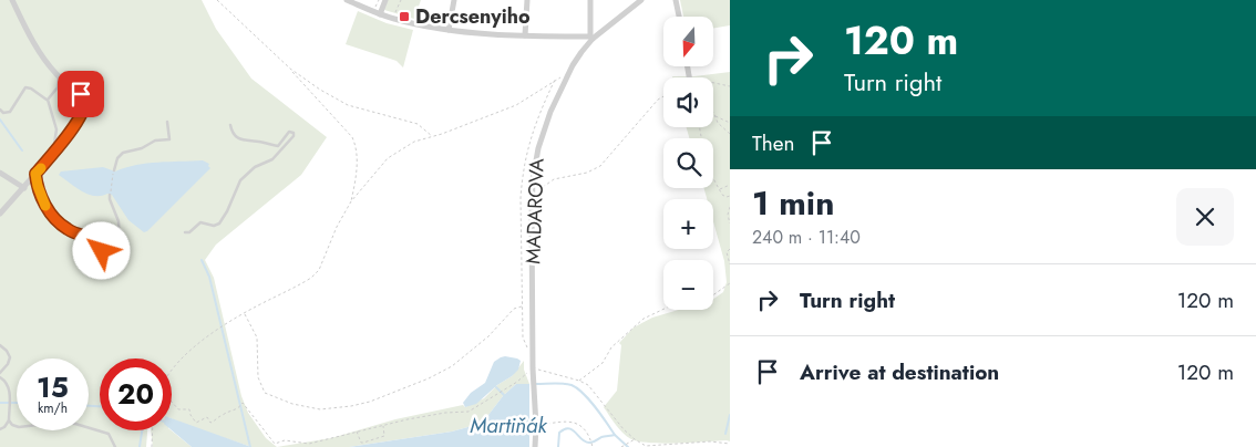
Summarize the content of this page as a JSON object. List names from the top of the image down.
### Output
{
  "streets": {
    "street": ["MADAROVA"]
  },
  "water": ["Martiňák"],
  "places": {
    "transit": ["Dercsenyiho"]
  },
  "north": "bottom",
  "page": {
    "turn": ["120 m", "Turn right"],
    "map_buttons": ["+", "−"],
    "then": "Then",
    "heading": ["1 min", "240 m · 11:40"],
    "list": [
      {
        "name": "Turn right",
        "value": "120 m"
      },
      {
        "name": "Arrive at destination",
        "value": "120 m"
      }
    ],
    "speed": "15 km/h",
    "limit": "20"
  }
}
